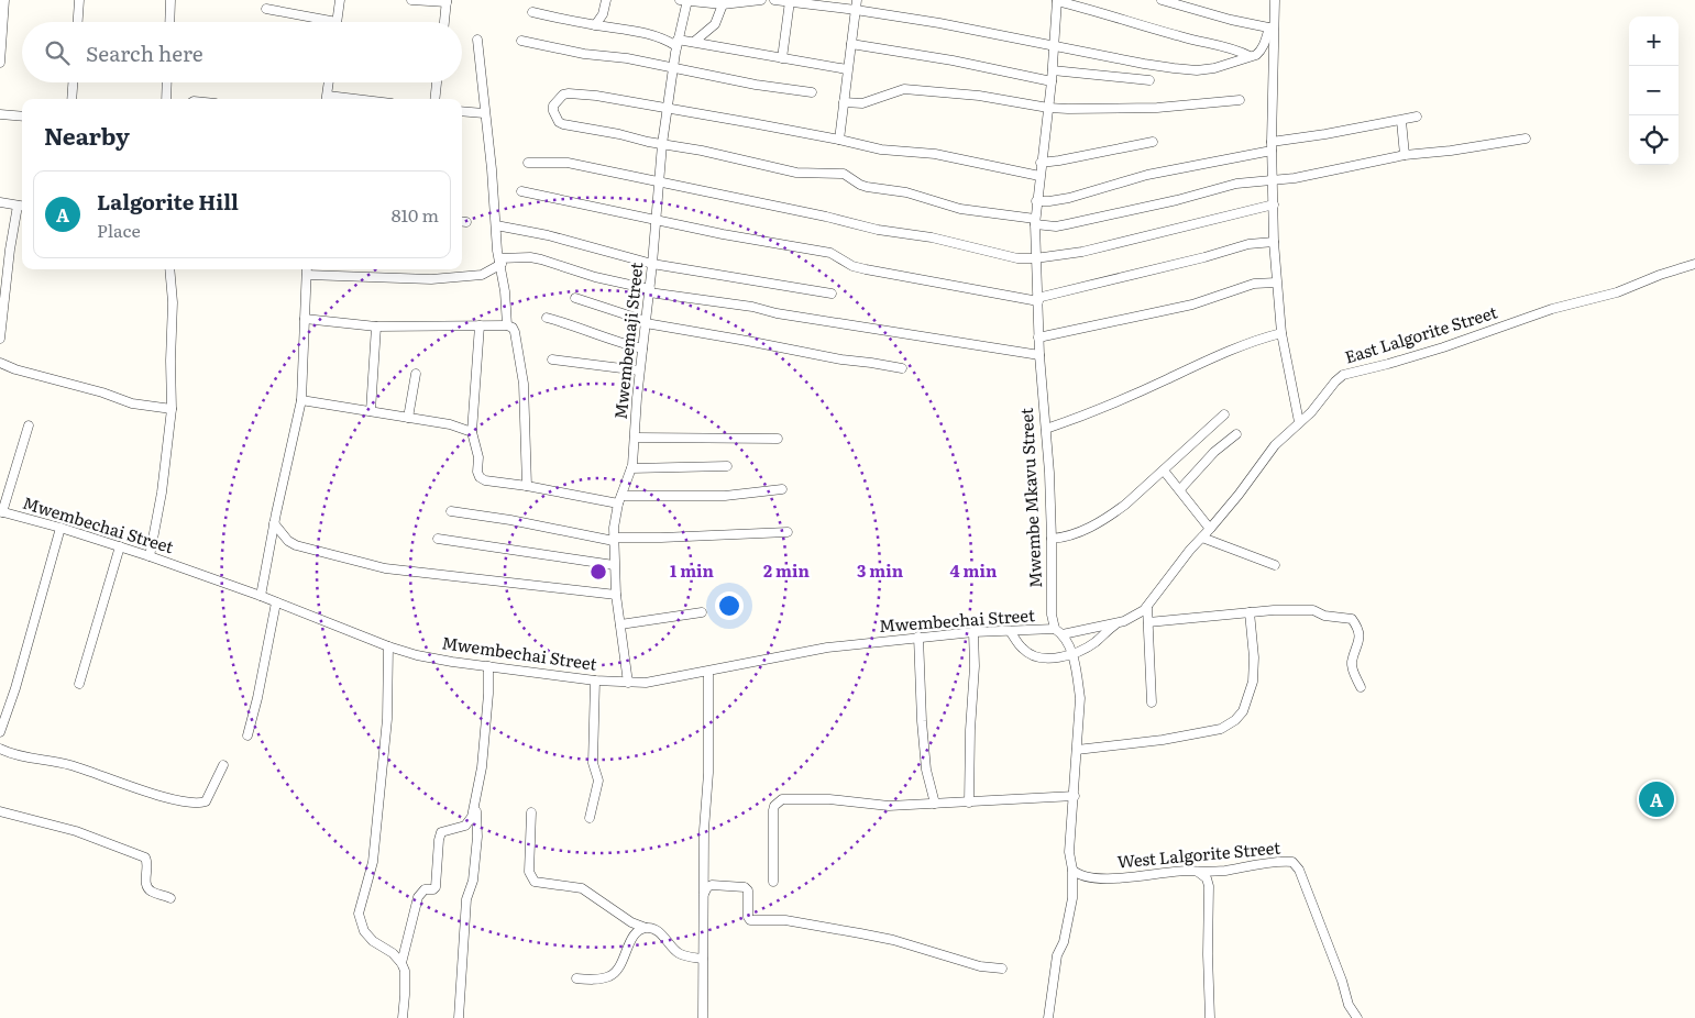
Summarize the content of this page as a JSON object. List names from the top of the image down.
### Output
{
  "streets": {
    "street": [
      "East Lalgorite Street",
      "Mwembemaji Street",
      "Mwembe Mkavu Street",
      "Mwembechai Street",
      "West Lalgorite Street"
    ]
  },
  "crossings": [
    ["East Lalgorite Street", "Mwembe Mkavu Street"],
    ["East Lalgorite Street", "Mwembechai Street"],
    ["Mwembemaji Street", "Mwembechai Street"],
    ["Mwembe Mkavu Street", "Mwembechai Street"],
    ["Mwembe Mkavu Street", "West Lalgorite Street"]
  ],
  "page": {
    "map_buttons": ["+", "−"],
    "search": "Search here",
    "heading": "Nearby",
    "list": [
      {
        "mark": "A",
        "name": "Lalgorite Hill",
        "note": "Place",
        "value": "810 m"
      }
    ],
    "pins": "A"
  },
  "rings": [
    "1 min",
    "2 min",
    "3 min",
    "4 min"
  ]
}
